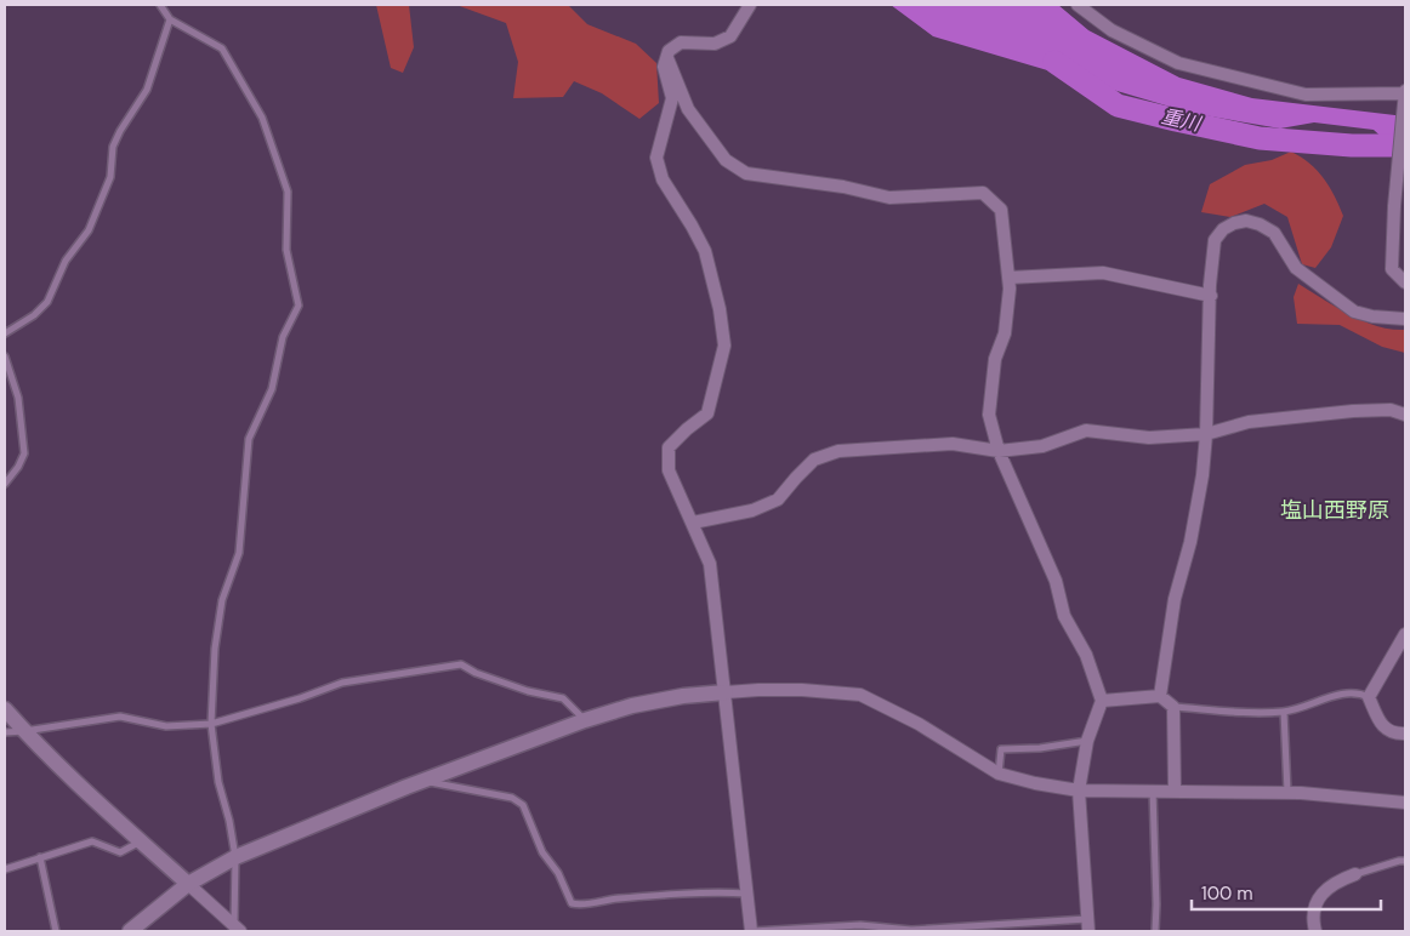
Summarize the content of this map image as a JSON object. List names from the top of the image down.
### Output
{
  "districts": ["塩山西野原"],
  "water": ["重川"],
  "scale_bar": "100 m"
}
